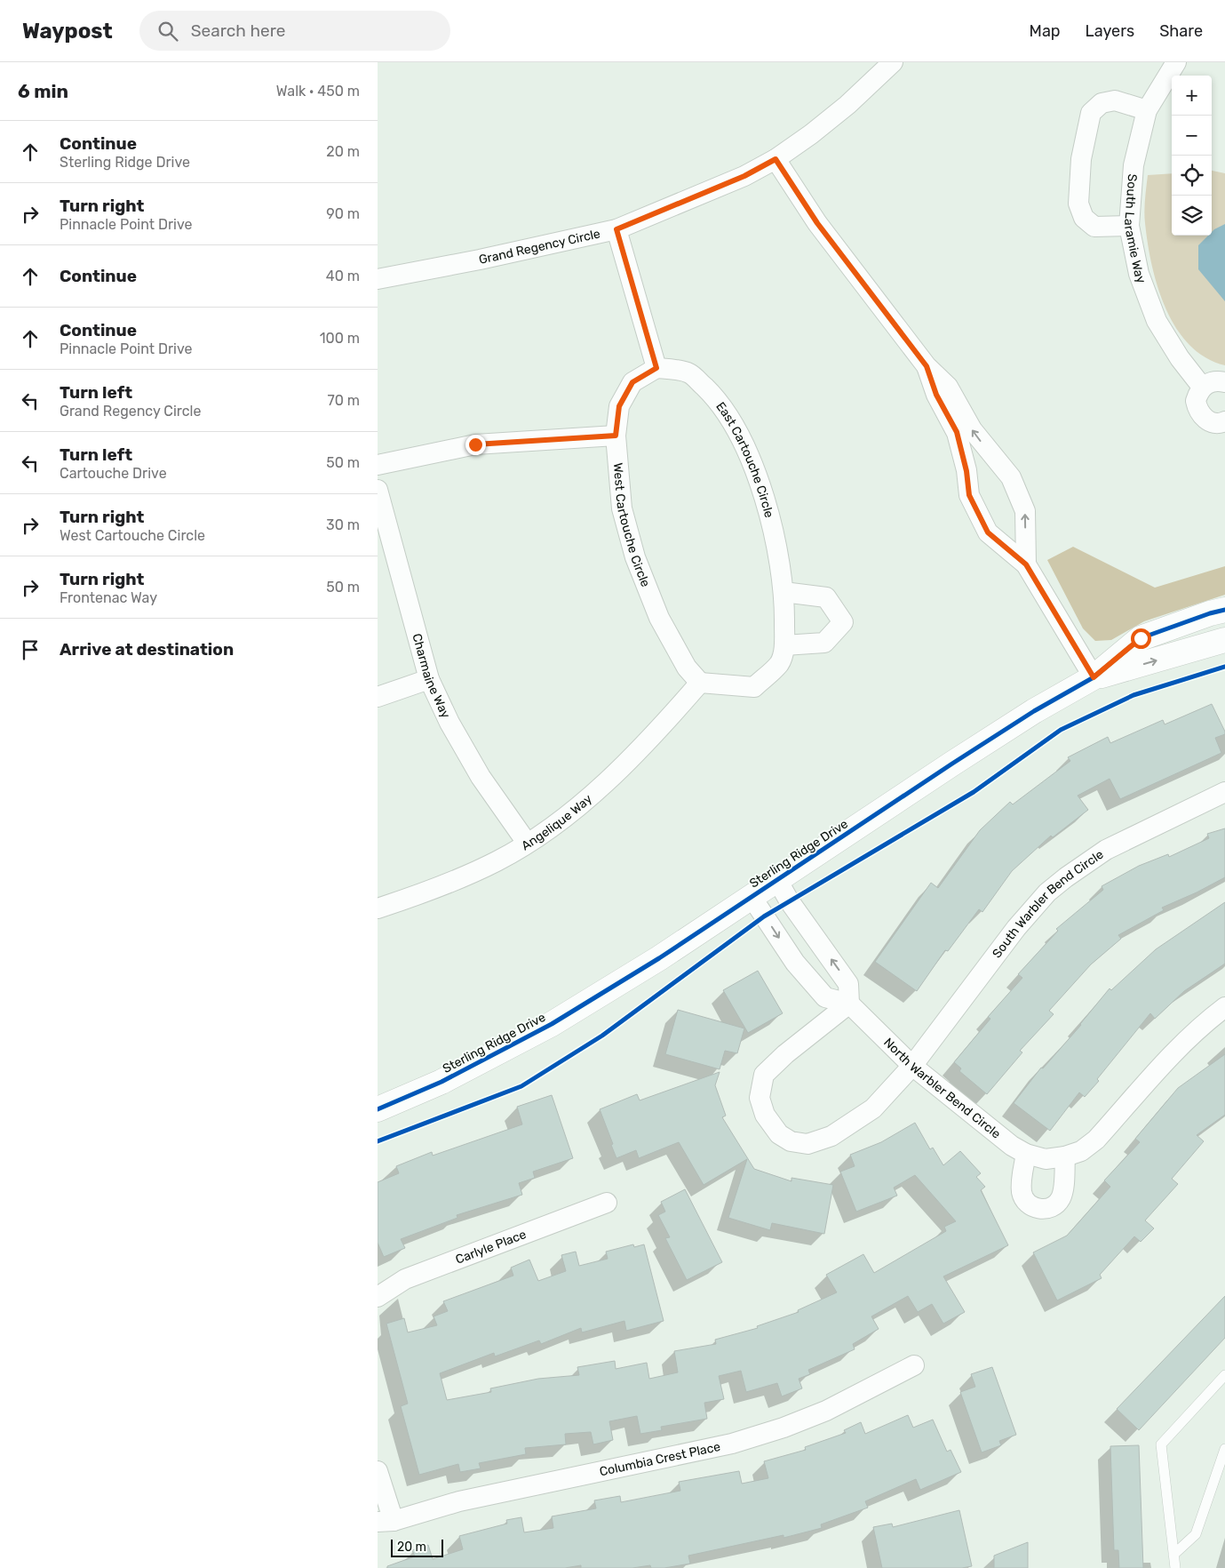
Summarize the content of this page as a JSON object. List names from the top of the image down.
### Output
{
  "streets": {
    "street": [
      "South Laramie Way",
      "Grand Regency Circle",
      "East Cartouche Circle",
      "West Cartouche Circle",
      "Charmaine Way",
      "Angelique Way",
      "Sterling Ridge Drive",
      "South Warbler Bend Circle",
      "North Warbler Bend Circle",
      "Carlyle Place",
      "Columbia Crest Place"
    ]
  },
  "crossings": [
    ["East Cartouche Circle", "West Cartouche Circle"],
    ["East Cartouche Circle", "Angelique Way"],
    ["West Cartouche Circle", "Angelique Way"],
    ["Charmaine Way", "Angelique Way"],
    ["Sterling Ridge Drive", "North Warbler Bend Circle"],
    ["South Warbler Bend Circle", "North Warbler Bend Circle"]
  ],
  "scale_bar": "20 m",
  "page": {
    "header": "Waypost",
    "search": "Search here",
    "nav": ["Map", "Layers", "Share"],
    "heading": ["6 min", "Walk · 450 m"],
    "map_buttons": ["+", "−"],
    "list": [
      ["Continue", "Sterling Ridge Drive", "20 m"],
      ["Turn right", "Pinnacle Point Drive", "90 m"],
      ["Continue", "40 m"],
      ["Continue", "Pinnacle Point Drive", "100 m"],
      ["Turn left", "Grand Regency Circle", "70 m"],
      ["Turn left", "Cartouche Drive", "50 m"],
      ["Turn right", "West Cartouche Circle", "30 m"],
      ["Turn right", "Frontenac Way", "50 m"],
      "Arrive at destination"
    ],
    "scale": "20 m"
  }
}
